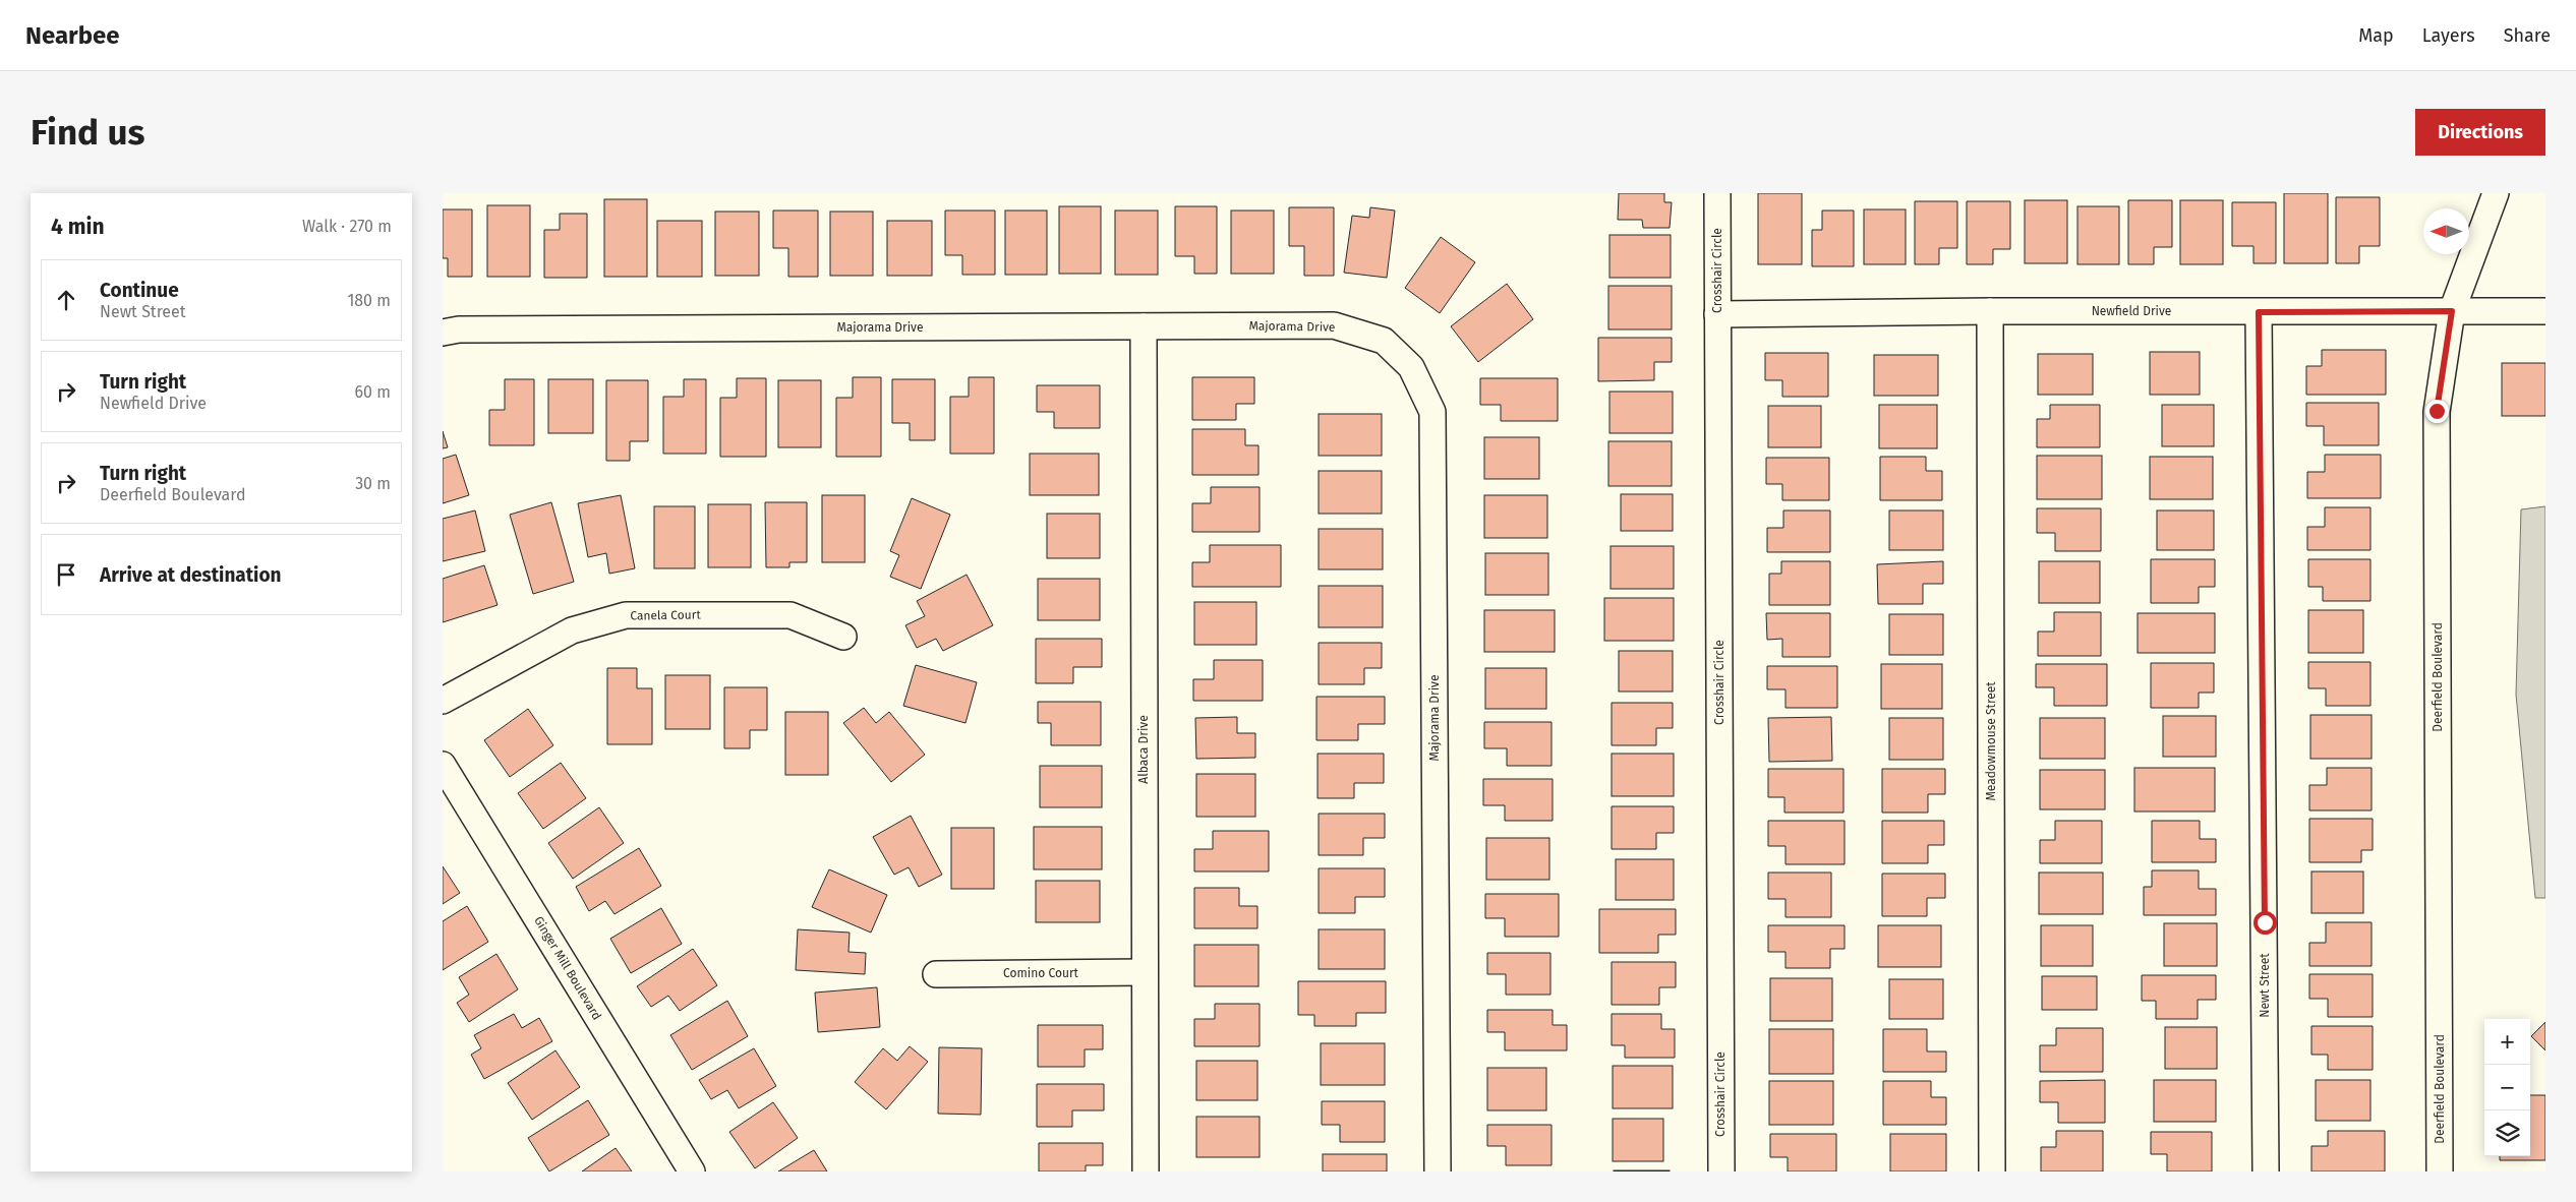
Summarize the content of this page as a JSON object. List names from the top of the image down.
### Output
{
  "streets": {
    "street": [
      "Crosshair Circle",
      "Newfield Drive",
      "Majorama Drive",
      "Canela Court",
      "Deerfield Boulevard",
      "Meadowmouse Street",
      "Albaca Drive",
      "Ginger Mill Boulevard",
      "Comino Court",
      "Newt Street"
    ]
  },
  "crossings": [
    ["Crosshair Circle", "Newfield Drive"],
    ["Newfield Drive", "Deerfield Boulevard"],
    ["Newfield Drive", "Meadowmouse Street"],
    ["Newfield Drive", "Newt Street"],
    ["Majorama Drive", "Albaca Drive"],
    ["Albaca Drive", "Comino Court"]
  ],
  "north": "left",
  "page": {
    "header": "Nearbee",
    "nav": ["Map", "Layers", "Share"],
    "buttons": "Directions",
    "title": "Find us",
    "heading": ["4 min", "Walk · 270 m"],
    "list": [
      ["Continue", "Newt Street", "180 m"],
      ["Turn right", "Newfield Drive", "60 m"],
      ["Turn right", "Deerfield Boulevard", "30 m"],
      "Arrive at destination"
    ],
    "map_buttons": ["+", "−"]
  }
}
